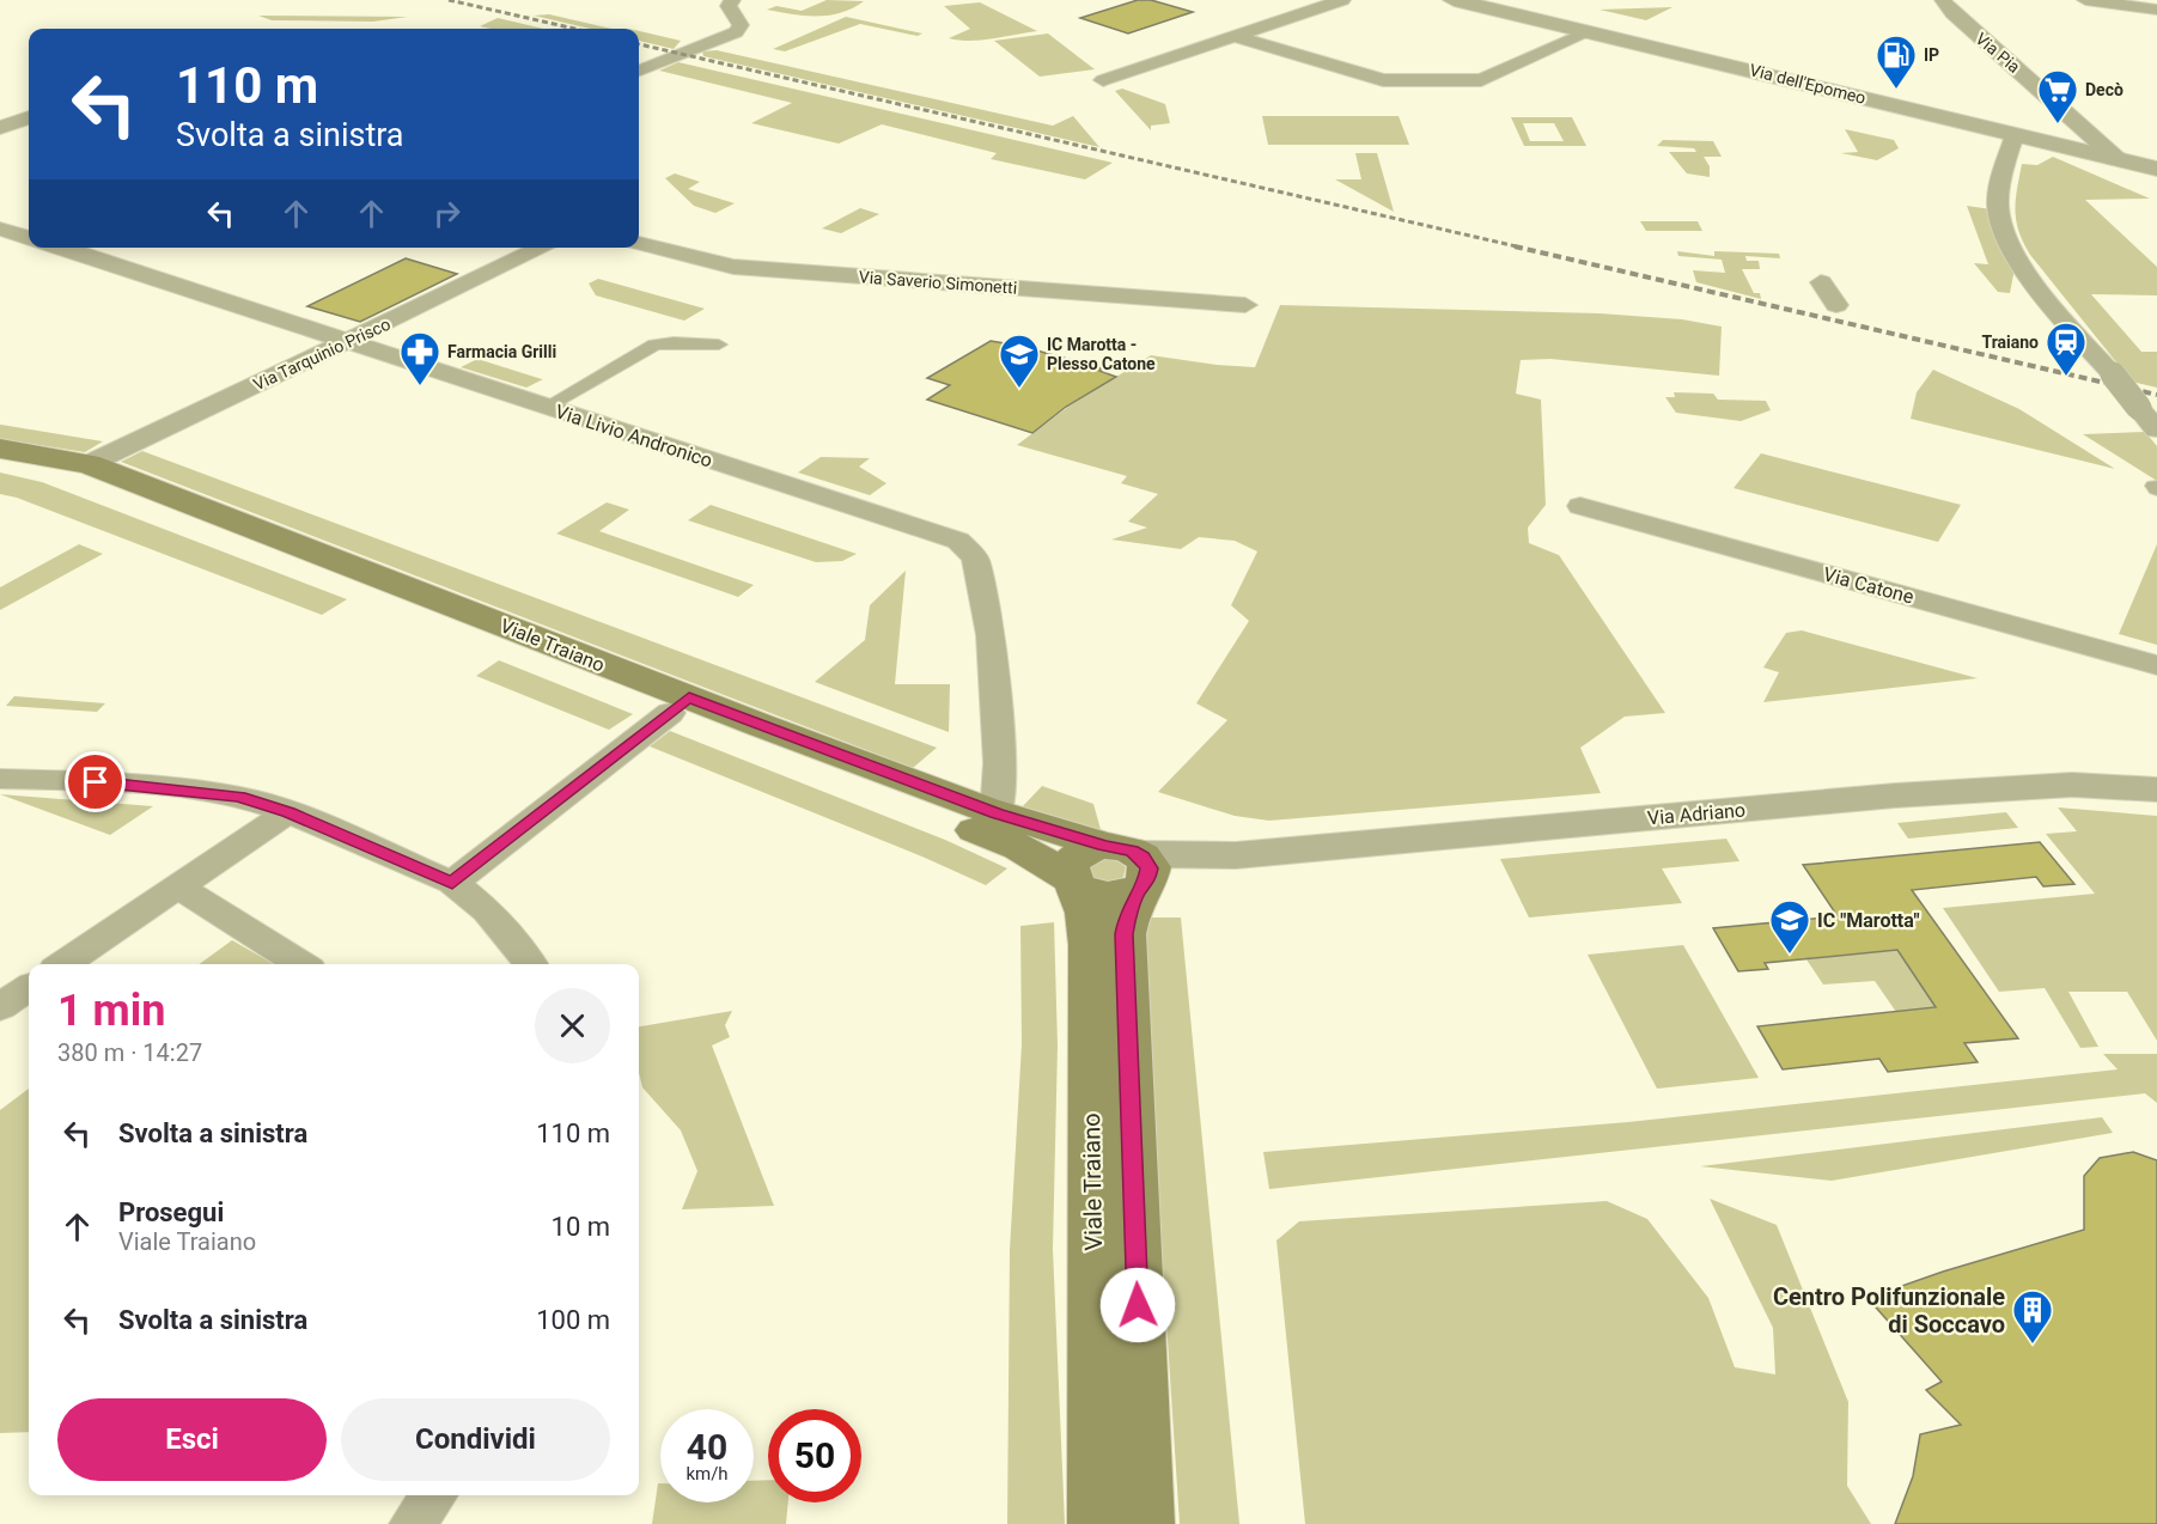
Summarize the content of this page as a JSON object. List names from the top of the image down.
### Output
{
  "streets": {
    "main road": ["Viale Traiano"],
    "street": [
      "Via Pia",
      "Via dell'Epomeo",
      "Via Saverio Simonetti",
      "Via Tarquinio Prisco",
      "Via Livio Andronico",
      "Via Catone",
      "Via Adriano"
    ]
  },
  "crossings": [
    ["Via Pia", "Via dell'Epomeo"],
    ["Via Tarquinio Prisco", "Via Livio Andronico"],
    ["Via Tarquinio Prisco", "Viale Traiano"],
    ["Via Livio Andronico", "Viale Traiano"],
    ["Viale Traiano", "Via Adriano"]
  ],
  "places": {
    "fuel station": ["IP"],
    "supermarket": ["Decò"],
    "station": ["Traiano"],
    "pharmacy": ["Farmacia Grilli"],
    "school or university": ["IC Marotta - Plesso Catone", "IC \"Marotta\""],
    "building": ["Centro Polifunzionale di Soccavo"]
  },
  "page": {
    "turn": ["110 m", "Svolta a sinistra"],
    "heading": ["1 min", "380 m · 14:27"],
    "list": [
      {
        "name": "Svolta a sinistra",
        "value": "110 m"
      },
      {
        "name": "Prosegui",
        "note": "Viale Traiano",
        "value": "10 m"
      },
      {
        "name": "Svolta a sinistra",
        "value": "100 m"
      }
    ],
    "buttons": ["Esci", "Condividi"],
    "speed": "40 km/h",
    "limit": "50"
  }
}
